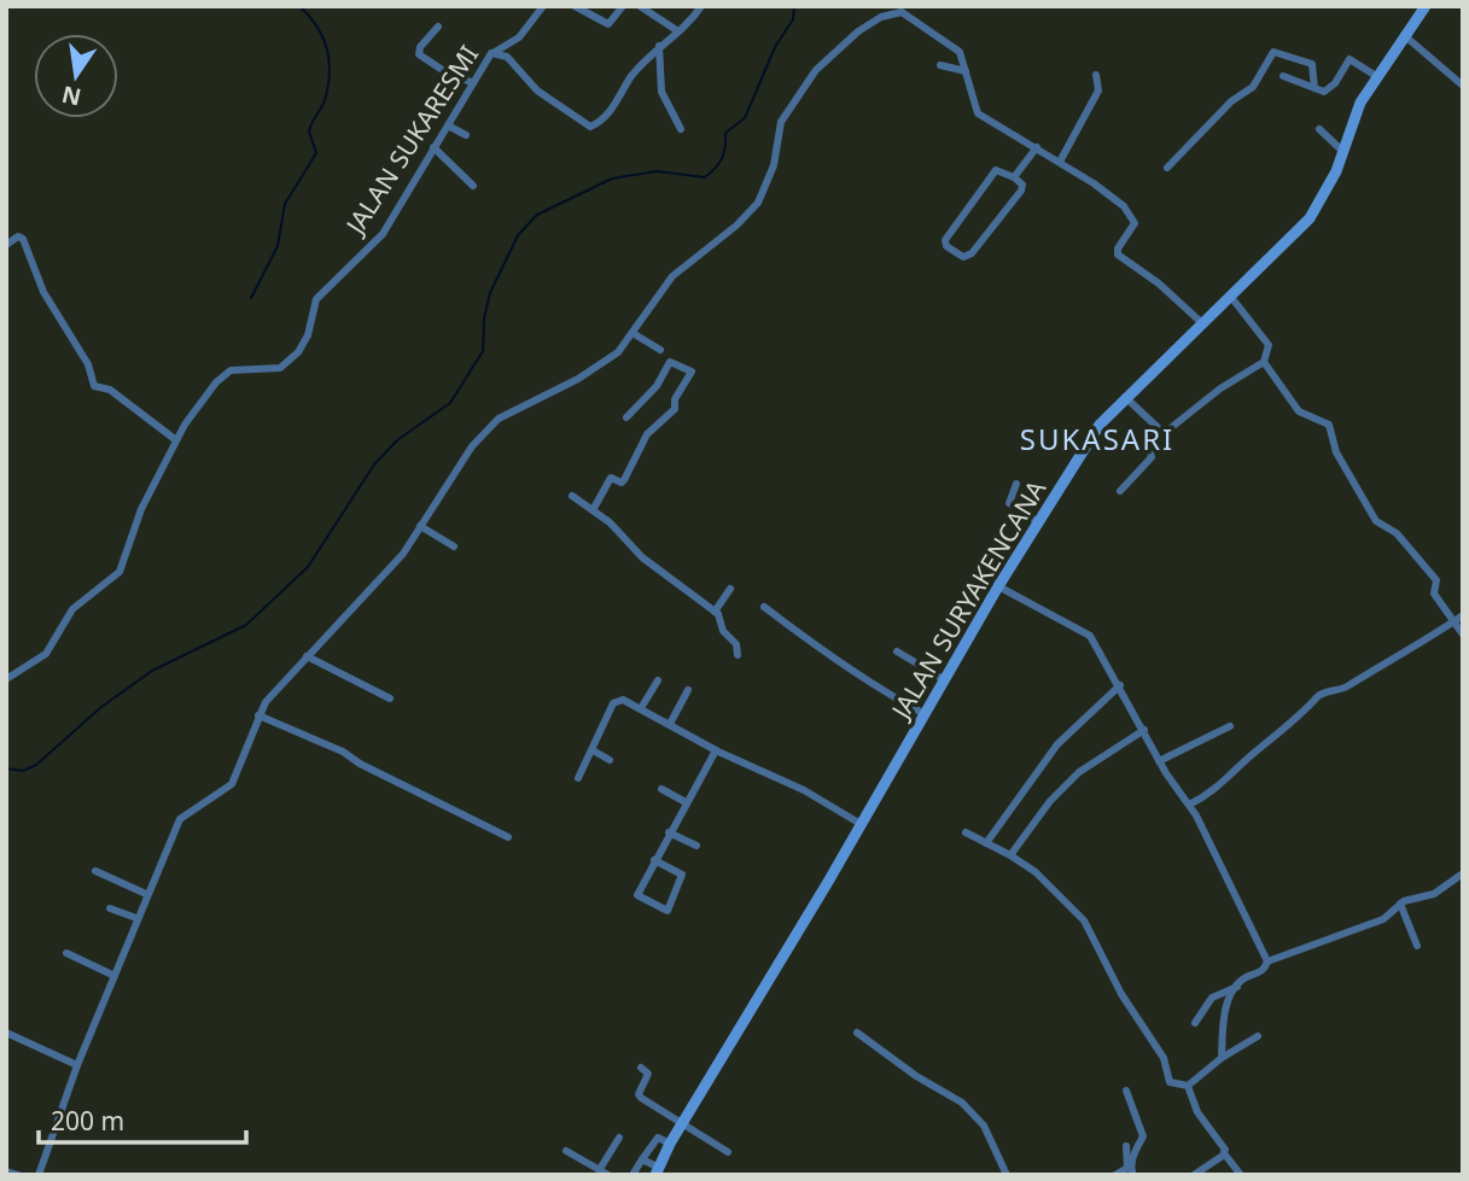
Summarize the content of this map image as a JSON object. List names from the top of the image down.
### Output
{
  "streets": {
    "street": ["JALAN SUKARESMI", "JALAN SURYAKENCANA"]
  },
  "districts": ["SUKASARI"],
  "scale_bar": "200 m",
  "north": "bottom"
}
